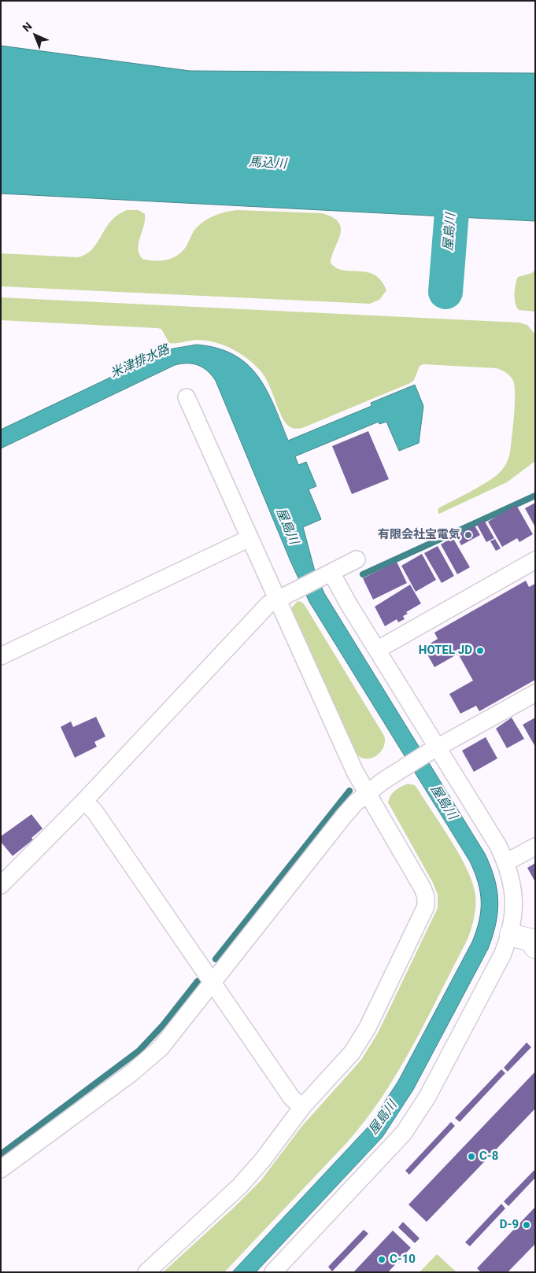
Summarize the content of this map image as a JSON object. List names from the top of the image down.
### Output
{
  "water": ["馬込川", "屋島川", "米津排水路"],
  "places": [
    "有限会社宝電気",
    "HOTEL JD",
    "C-8",
    "D-9",
    "C-10"
  ],
  "north": "top left"
}
